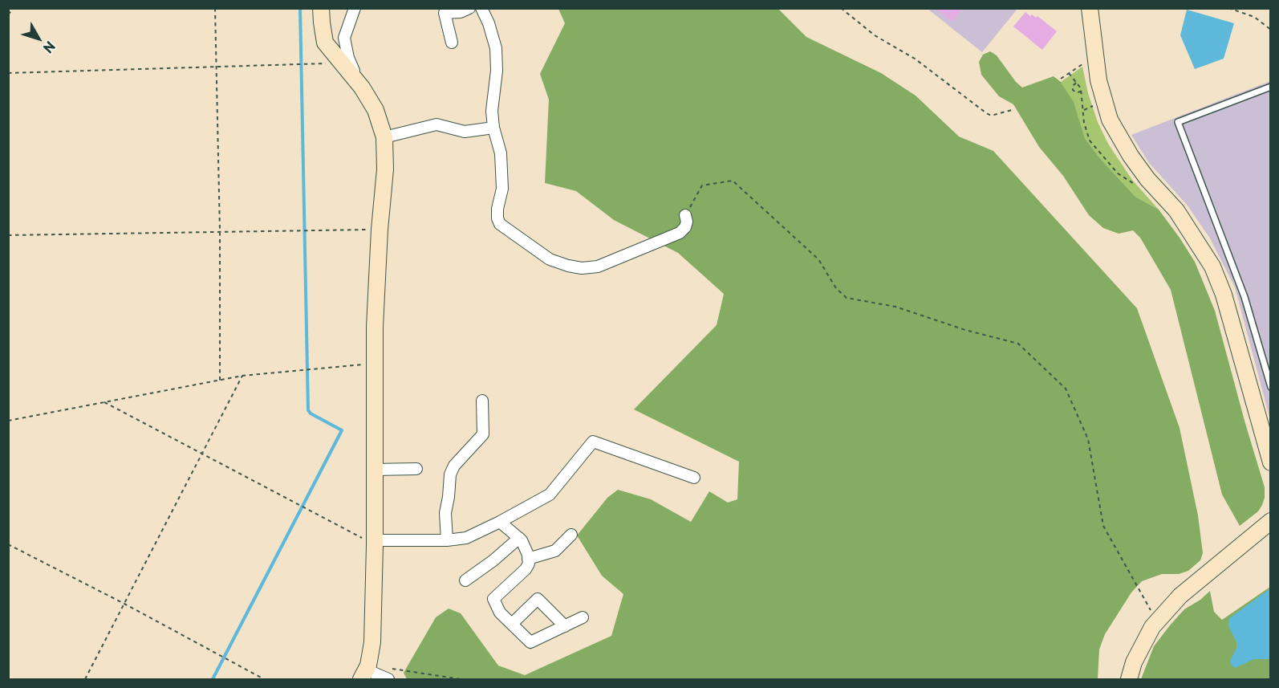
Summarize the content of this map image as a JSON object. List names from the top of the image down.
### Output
{
  "north": "bottom right"
}
